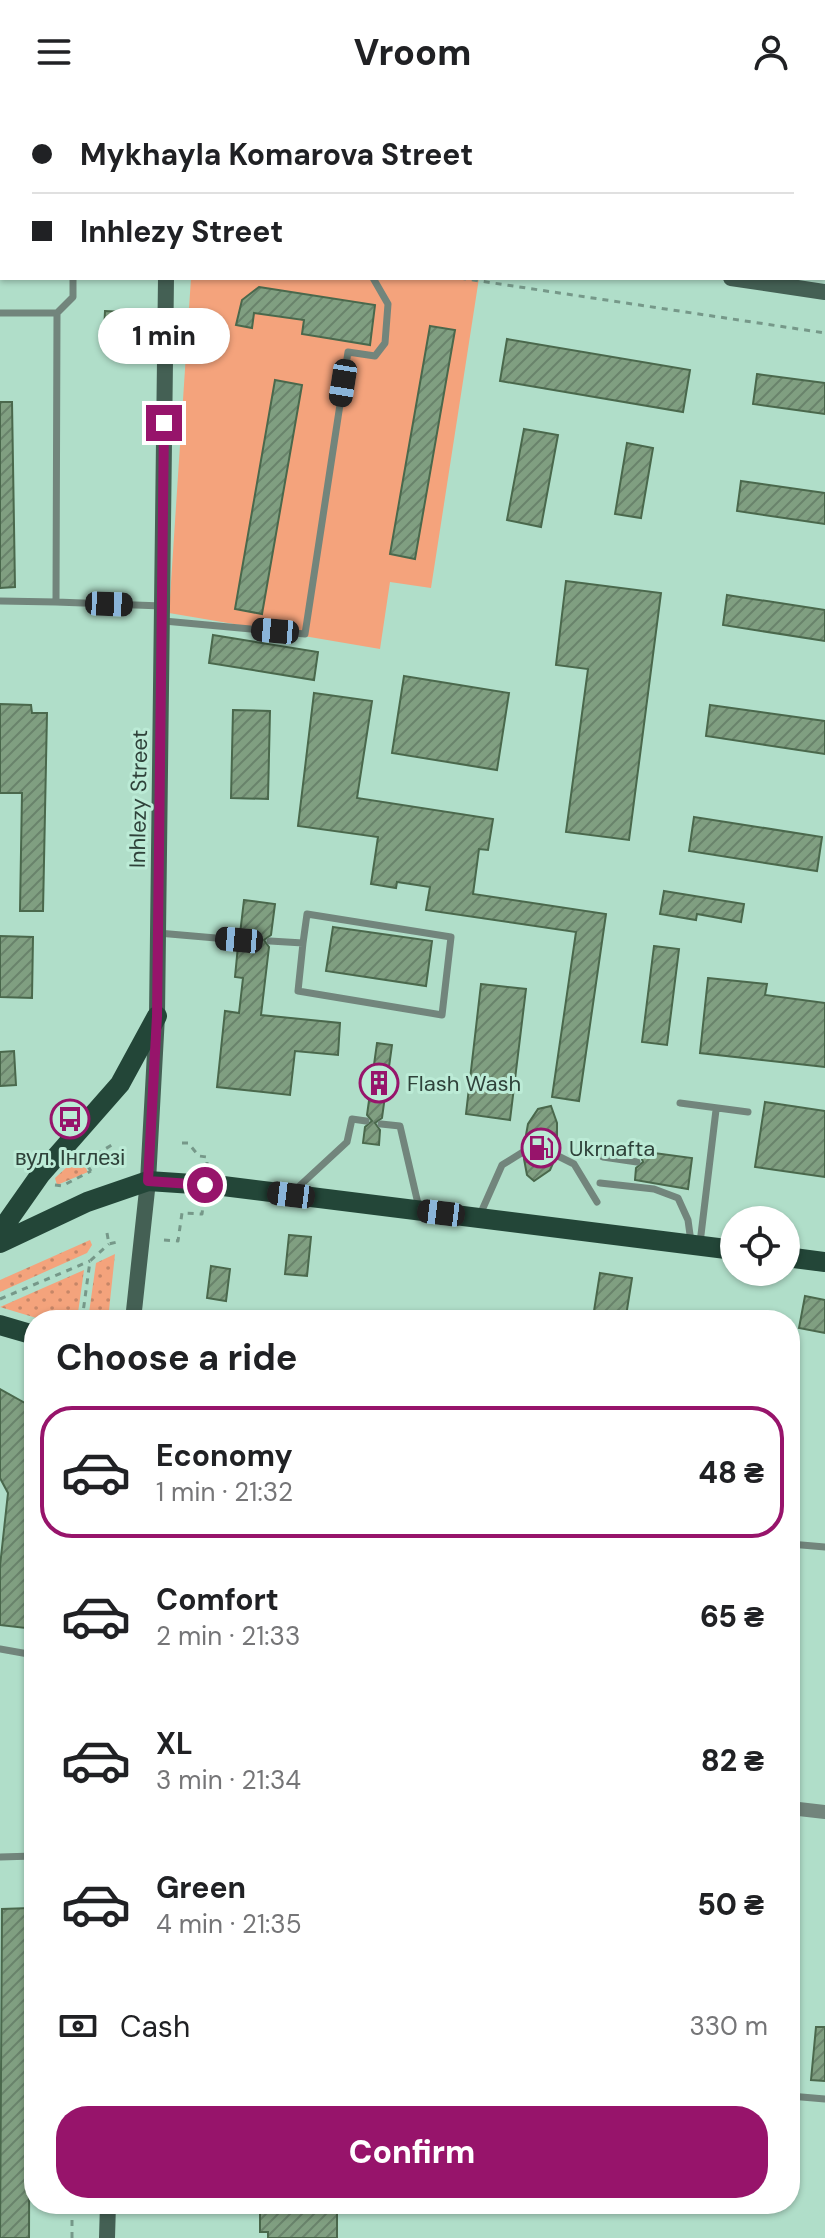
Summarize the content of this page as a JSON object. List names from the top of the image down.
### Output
{
  "streets": {
    "main road": ["Inhlezy Street"]
  },
  "places": {
    "building": ["Flash Wash"],
    "bus stop": ["вул. Інглезі"],
    "fuel station": ["Ukrnafta"]
  },
  "page": {
    "header": "Vroom",
    "banner": ["Mykhayla Komarova Street", "Inhlezy Street"],
    "bubble": "1 min",
    "heading": "Choose a ride",
    "list": [
      {
        "name": "Economy",
        "note": "1 min · 21:32",
        "value": "48 ₴"
      },
      {
        "name": "Comfort",
        "note": "2 min · 21:33",
        "value": "65 ₴"
      },
      {
        "name": "XL",
        "note": "3 min · 21:34",
        "value": "82 ₴"
      },
      {
        "name": "Green",
        "note": "4 min · 21:35",
        "value": "50 ₴"
      }
    ],
    "pay": ["Cash", "330 m"],
    "buttons": "Confirm"
  }
}
